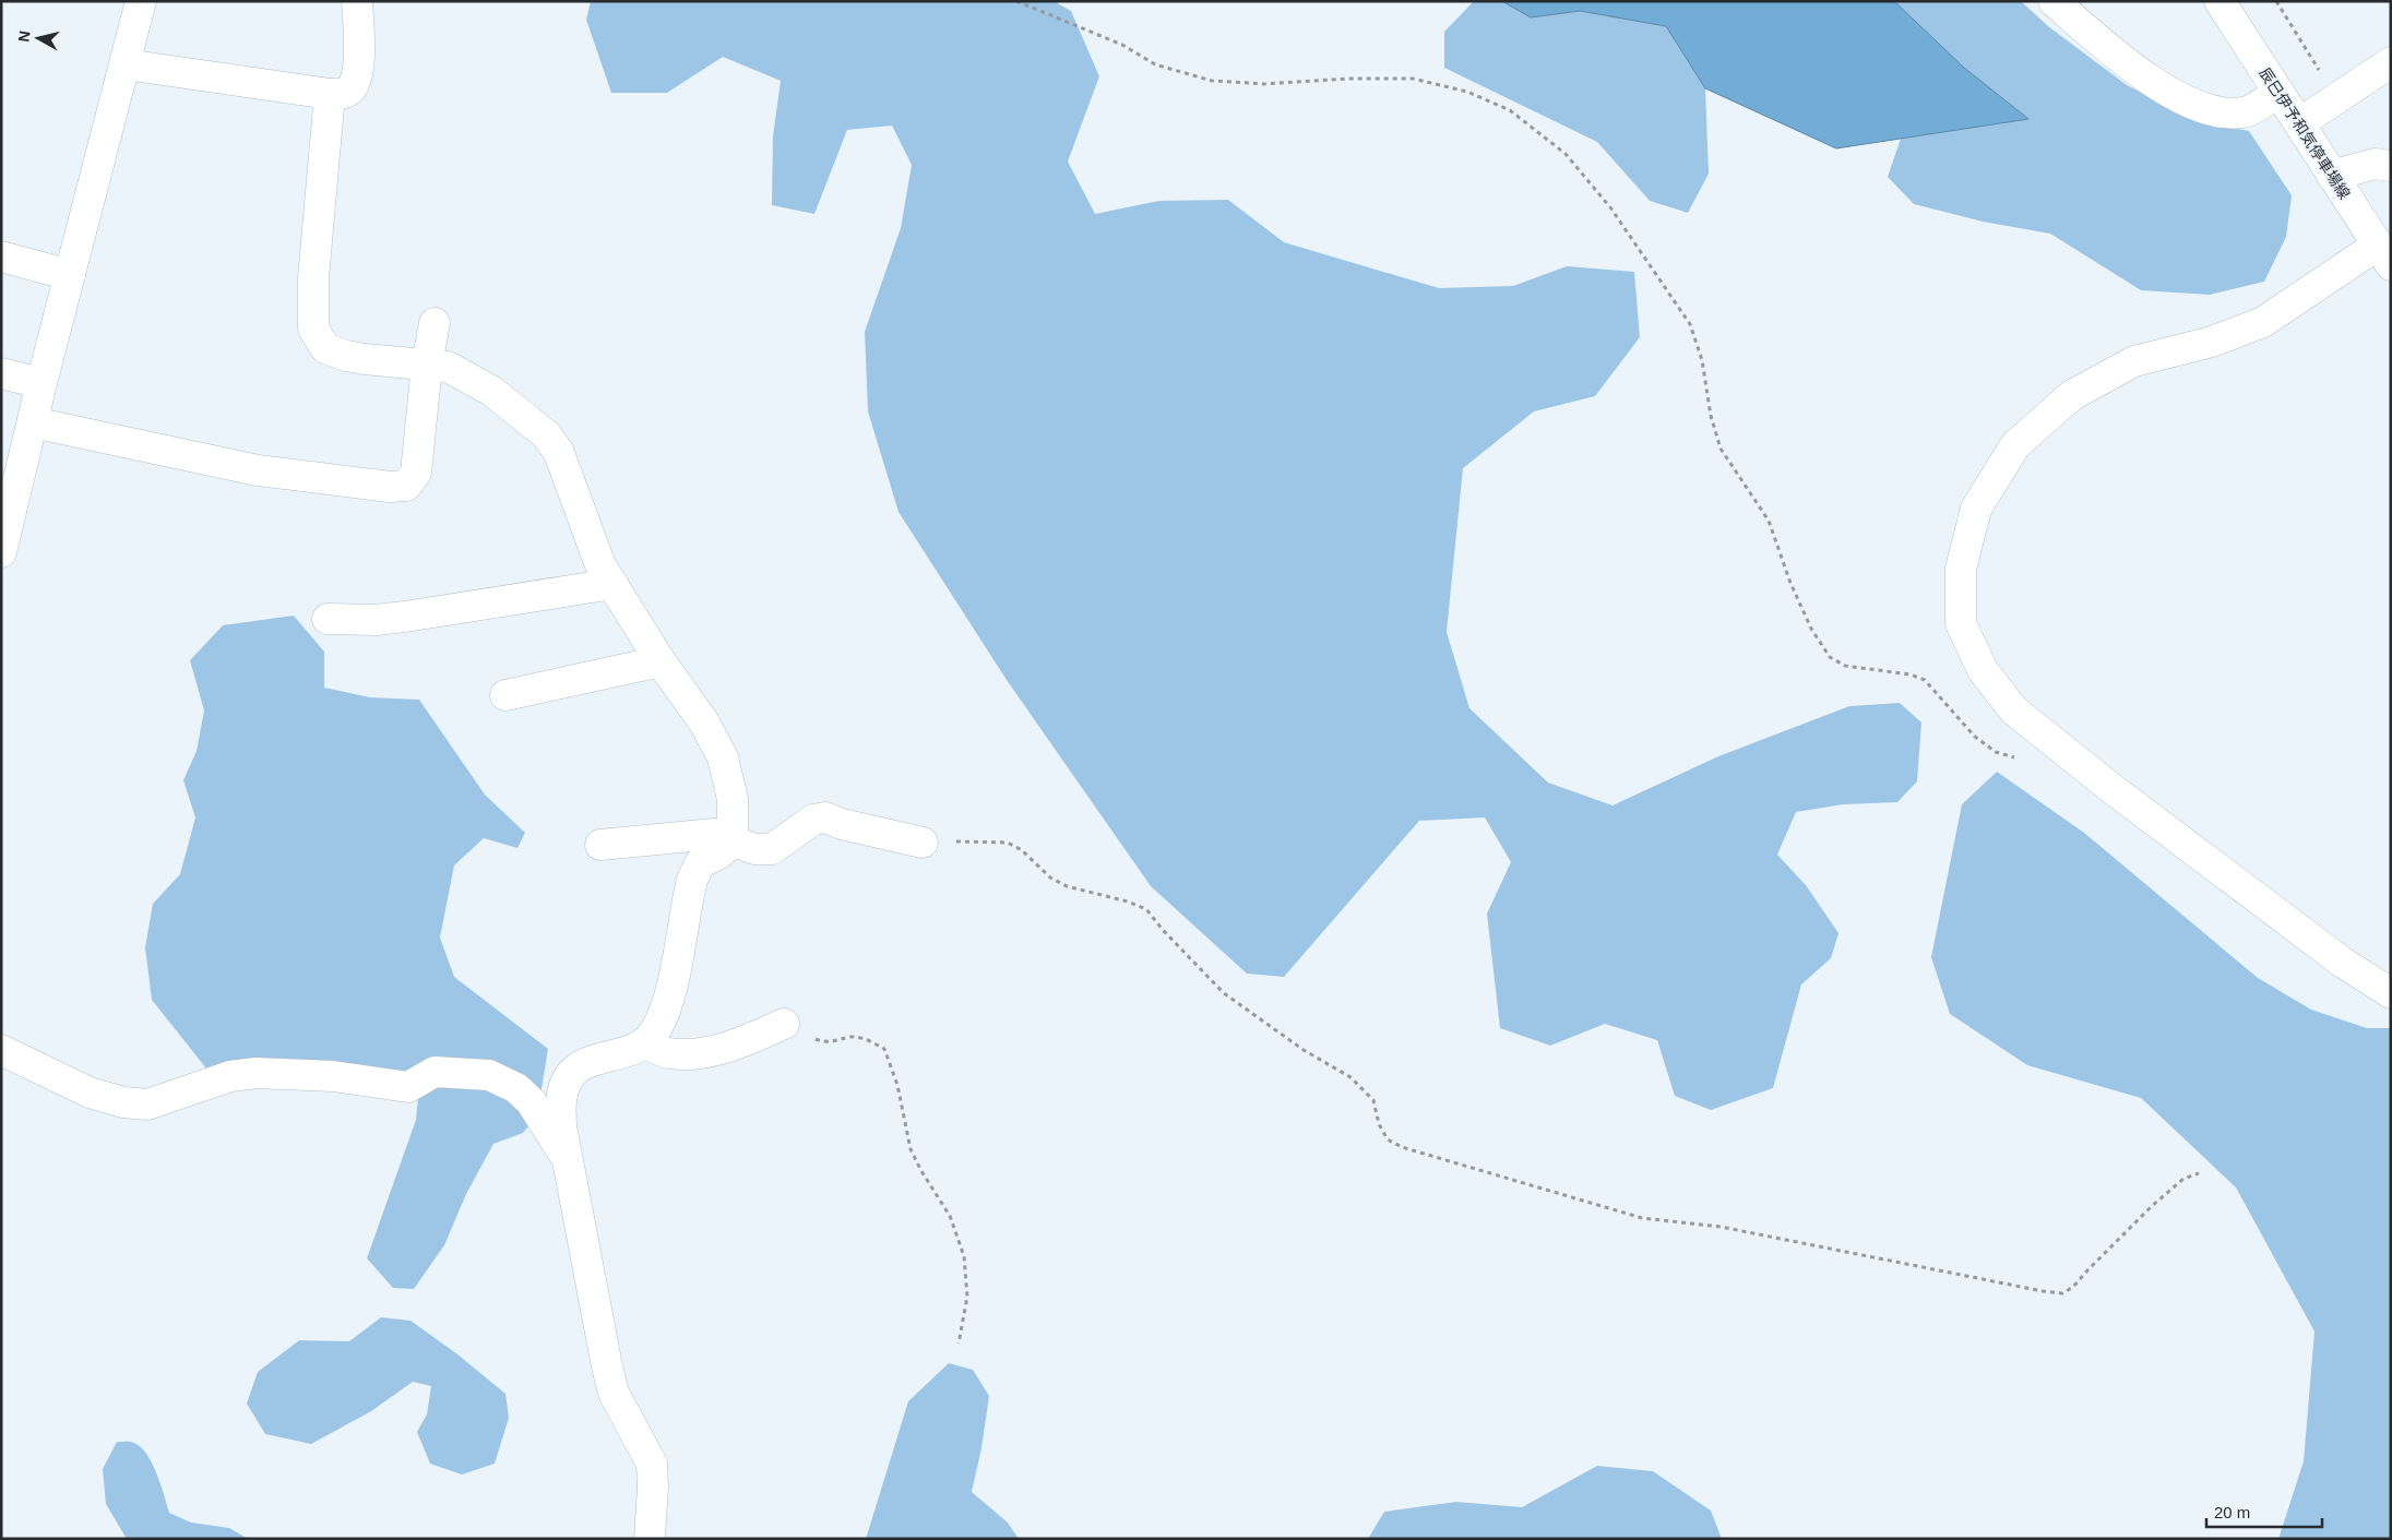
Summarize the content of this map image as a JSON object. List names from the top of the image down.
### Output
{
  "streets": {
    "street": ["辰巳伊予和気停車場線"]
  },
  "scale_bar": "20 m",
  "north": "left"
}
